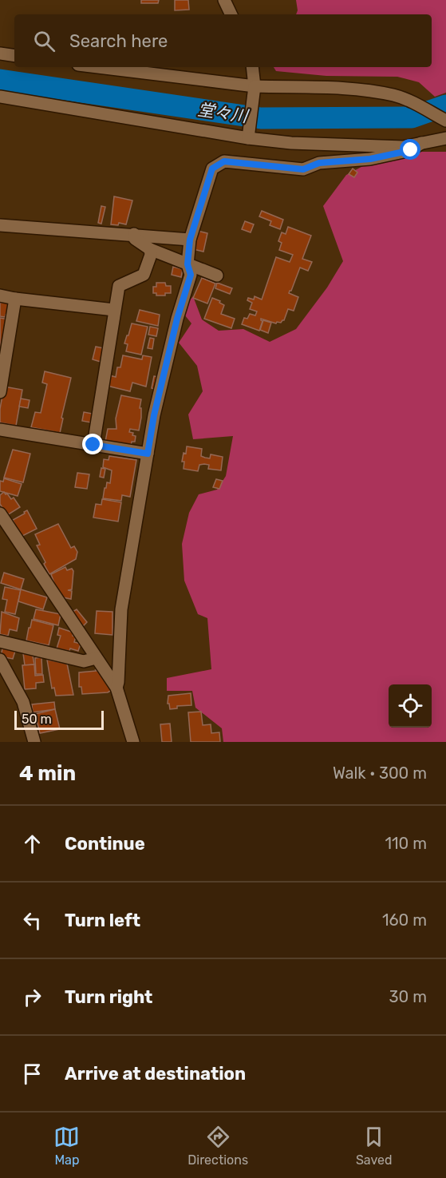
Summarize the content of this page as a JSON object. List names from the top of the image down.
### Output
{
  "water": ["堂々川"],
  "scale_bar": "50 m",
  "page": {
    "search": "Search here",
    "scale": "50 m",
    "heading": ["4 min", "Walk · 300 m"],
    "list": [
      ["Continue", "110 m"],
      ["Turn left", "160 m"],
      ["Turn right", "30 m"],
      "Arrive at destination"
    ],
    "nav": ["Map", "Directions", "Saved"]
  }
}
